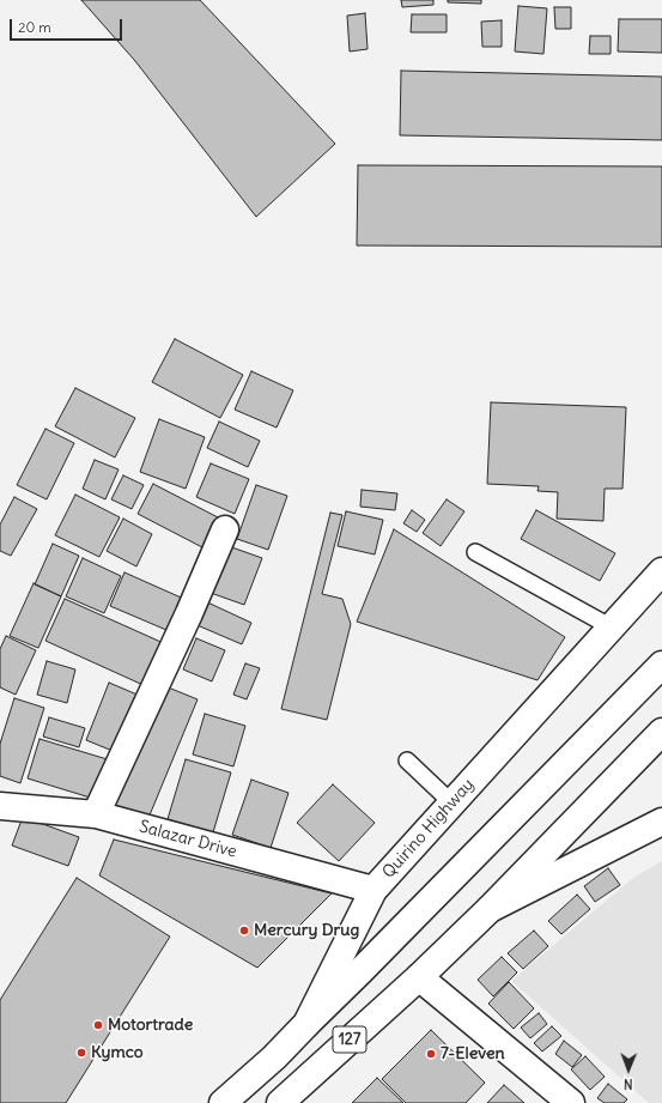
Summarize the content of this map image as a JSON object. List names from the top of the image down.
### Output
{
  "streets": {
    "main road": ["Quirino Highway", "Salazar Drive", "127"]
  },
  "crossings": [
    ["Quirino Highway", "Salazar Drive"]
  ],
  "places": [
    "Mercury Drug",
    "Motortrade",
    "Kymco",
    "7-Eleven"
  ],
  "scale_bar": "20 m",
  "north": "bottom"
}
